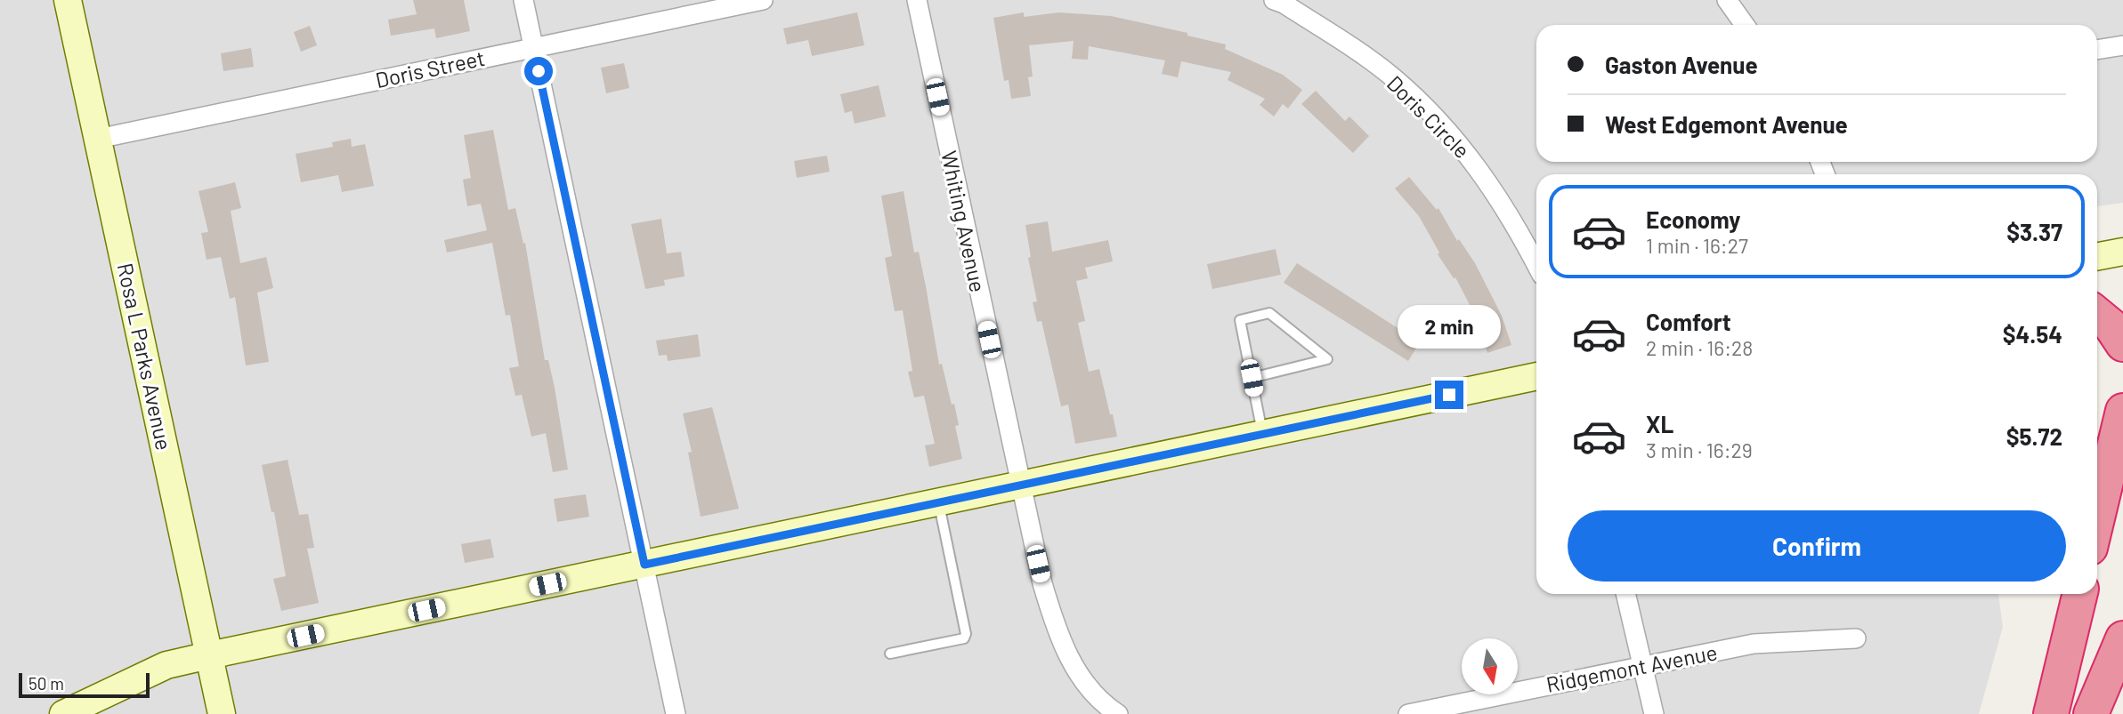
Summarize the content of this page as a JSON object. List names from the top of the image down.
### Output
{
  "streets": {
    "street": [
      "Doris Street",
      "Doris Circle",
      "Whiting Avenue",
      "Rosa L Parks Avenue",
      "Ridgemont Avenue"
    ]
  },
  "crossings": [
    ["Doris Street", "Rosa L Parks Avenue"]
  ],
  "scale_bar": "50 m",
  "north": "bottom",
  "page": {
    "banner": ["Gaston Avenue", "West Edgemont Avenue"],
    "list": [
      {
        "name": "Economy",
        "note": "1 min · 16:27",
        "value": "$3.37"
      },
      {
        "name": "Comfort",
        "note": "2 min · 16:28",
        "value": "$4.54"
      },
      {
        "name": "XL",
        "note": "3 min · 16:29",
        "value": "$5.72"
      }
    ],
    "bubble": "2 min",
    "buttons": "Confirm",
    "scale": "50 m"
  }
}
